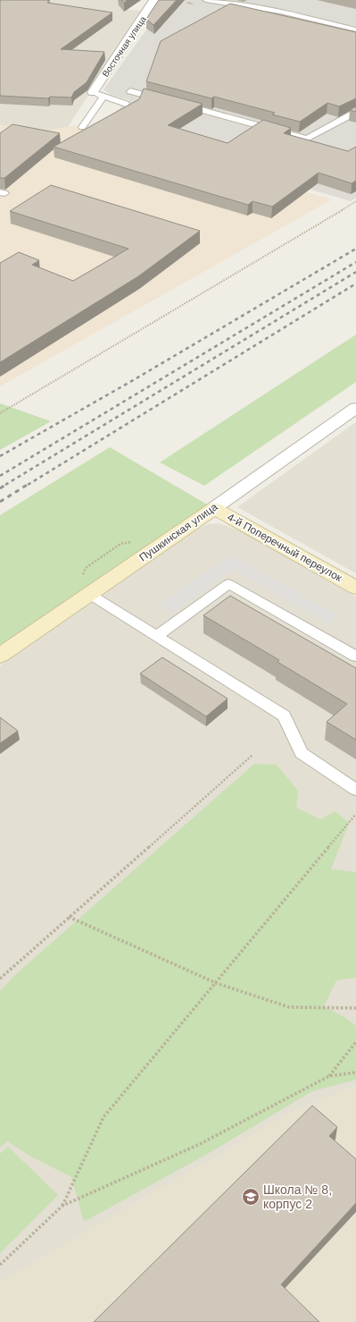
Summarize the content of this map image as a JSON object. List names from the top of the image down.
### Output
{
  "streets": {
    "street": ["Восточная улица", "Пушкинская улица", "4-й Поперечный переулок"]
  },
  "crossings": [
    ["Пушкинская улица", "4-й Поперечный переулок"]
  ],
  "places": {
    "school or university": ["Школа № 8, корпус 2"]
  }
}
